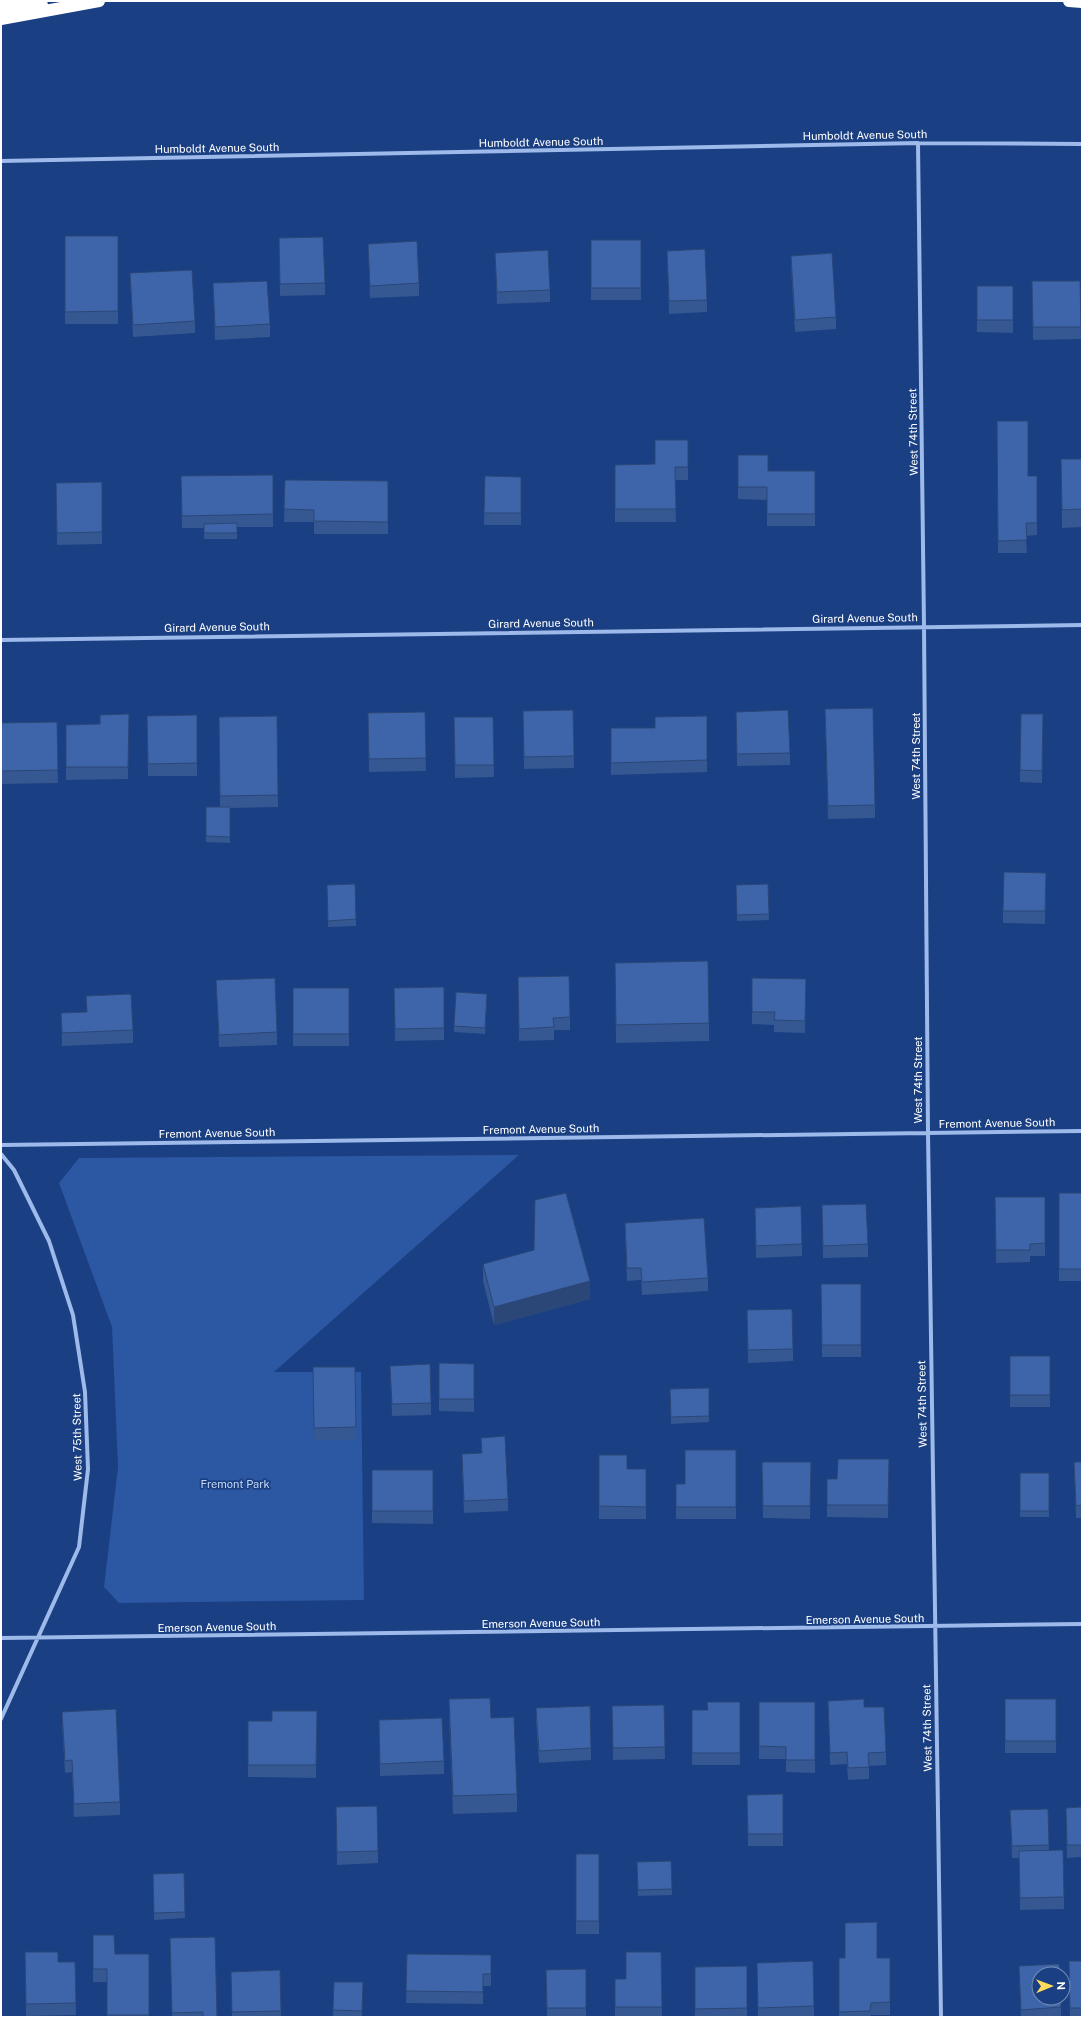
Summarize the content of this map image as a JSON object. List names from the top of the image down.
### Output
{
  "streets": {
    "street": [
      "Humboldt Avenue South",
      "West 74th Street",
      "Girard Avenue South",
      "Fremont Avenue South",
      "West 75th Street",
      "Emerson Avenue South"
    ]
  },
  "crossings": [
    ["Humboldt Avenue South", "West 74th Street"],
    ["West 74th Street", "Girard Avenue South"],
    ["West 74th Street", "Fremont Avenue South"],
    ["West 74th Street", "Emerson Avenue South"],
    ["West 75th Street", "Emerson Avenue South"]
  ],
  "parks": ["Fremont Park"],
  "north": "right"
}
